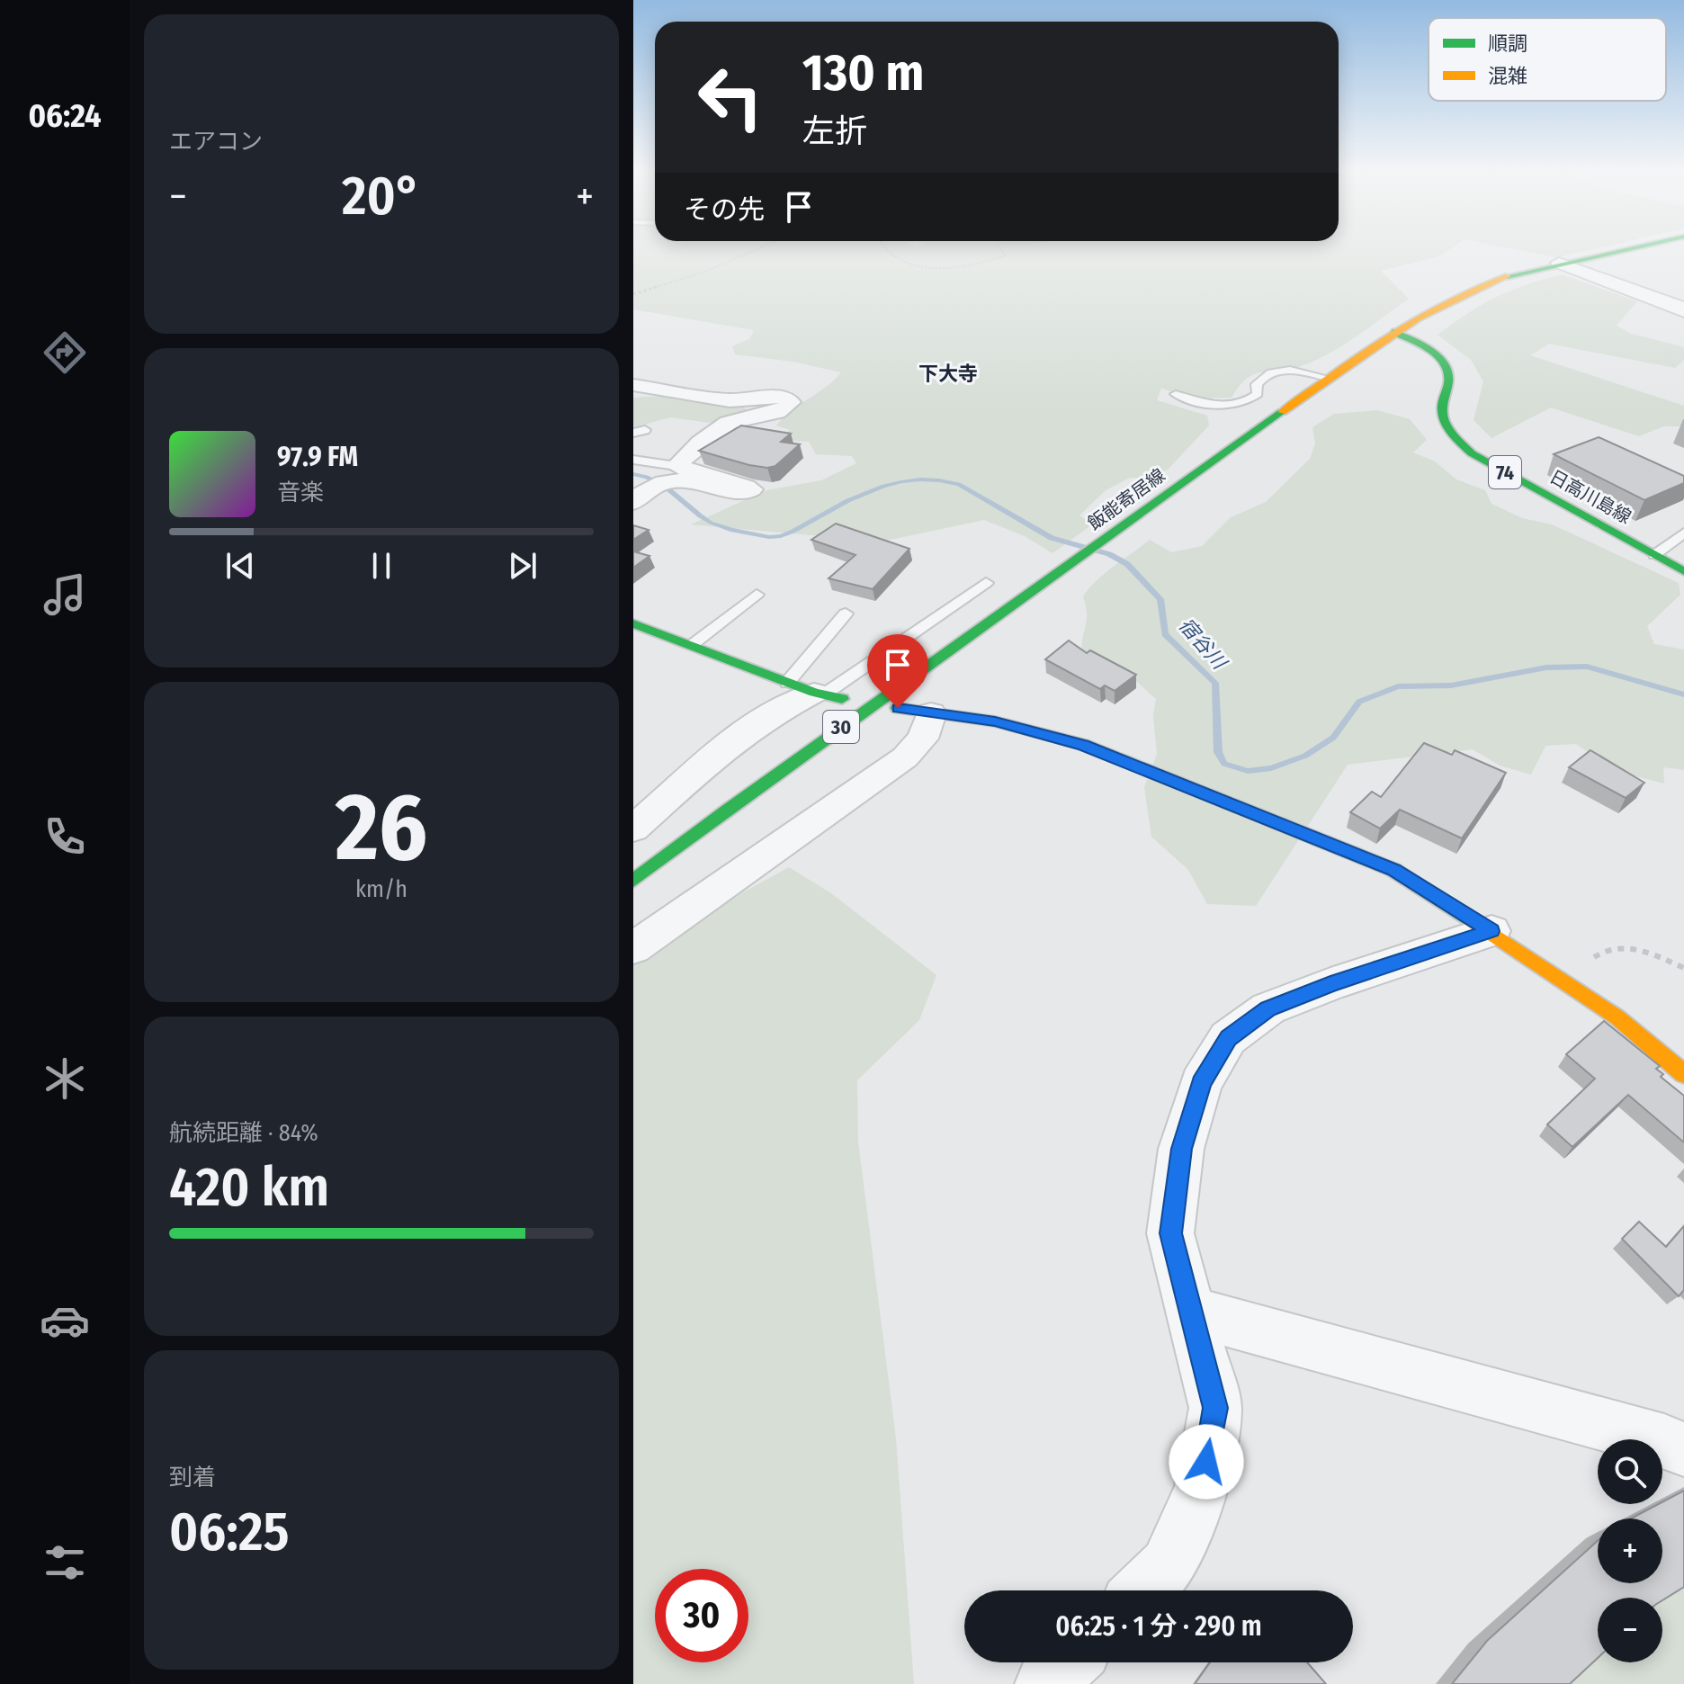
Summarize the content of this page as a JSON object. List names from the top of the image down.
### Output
{
  "streets": {
    "main road": [
      "74",
      "日高川島線",
      "飯能寄居線",
      "30"
    ]
  },
  "crossings": [
    ["日高川島線", "飯能寄居線"]
  ],
  "districts": ["下大寺"],
  "water": ["宿谷川"],
  "legend": ["順調", "混雑"],
  "page": {
    "tabs": "06:24",
    "tile": [
      "エアコン",
      ["26", "km/h"],
      ["航続距離 · 84%", "420 km"],
      ["到着", "06:25"]
    ],
    "turn": ["130 m", "左折"],
    "heat": ["−", "20°", "+"],
    "then": "その先",
    "song": ["97.9 FM", "音楽"],
    "map_buttons": ["+", "−"],
    "limit": "30",
    "trip": "06:25 · 1 分 · 290 m"
  }
}
